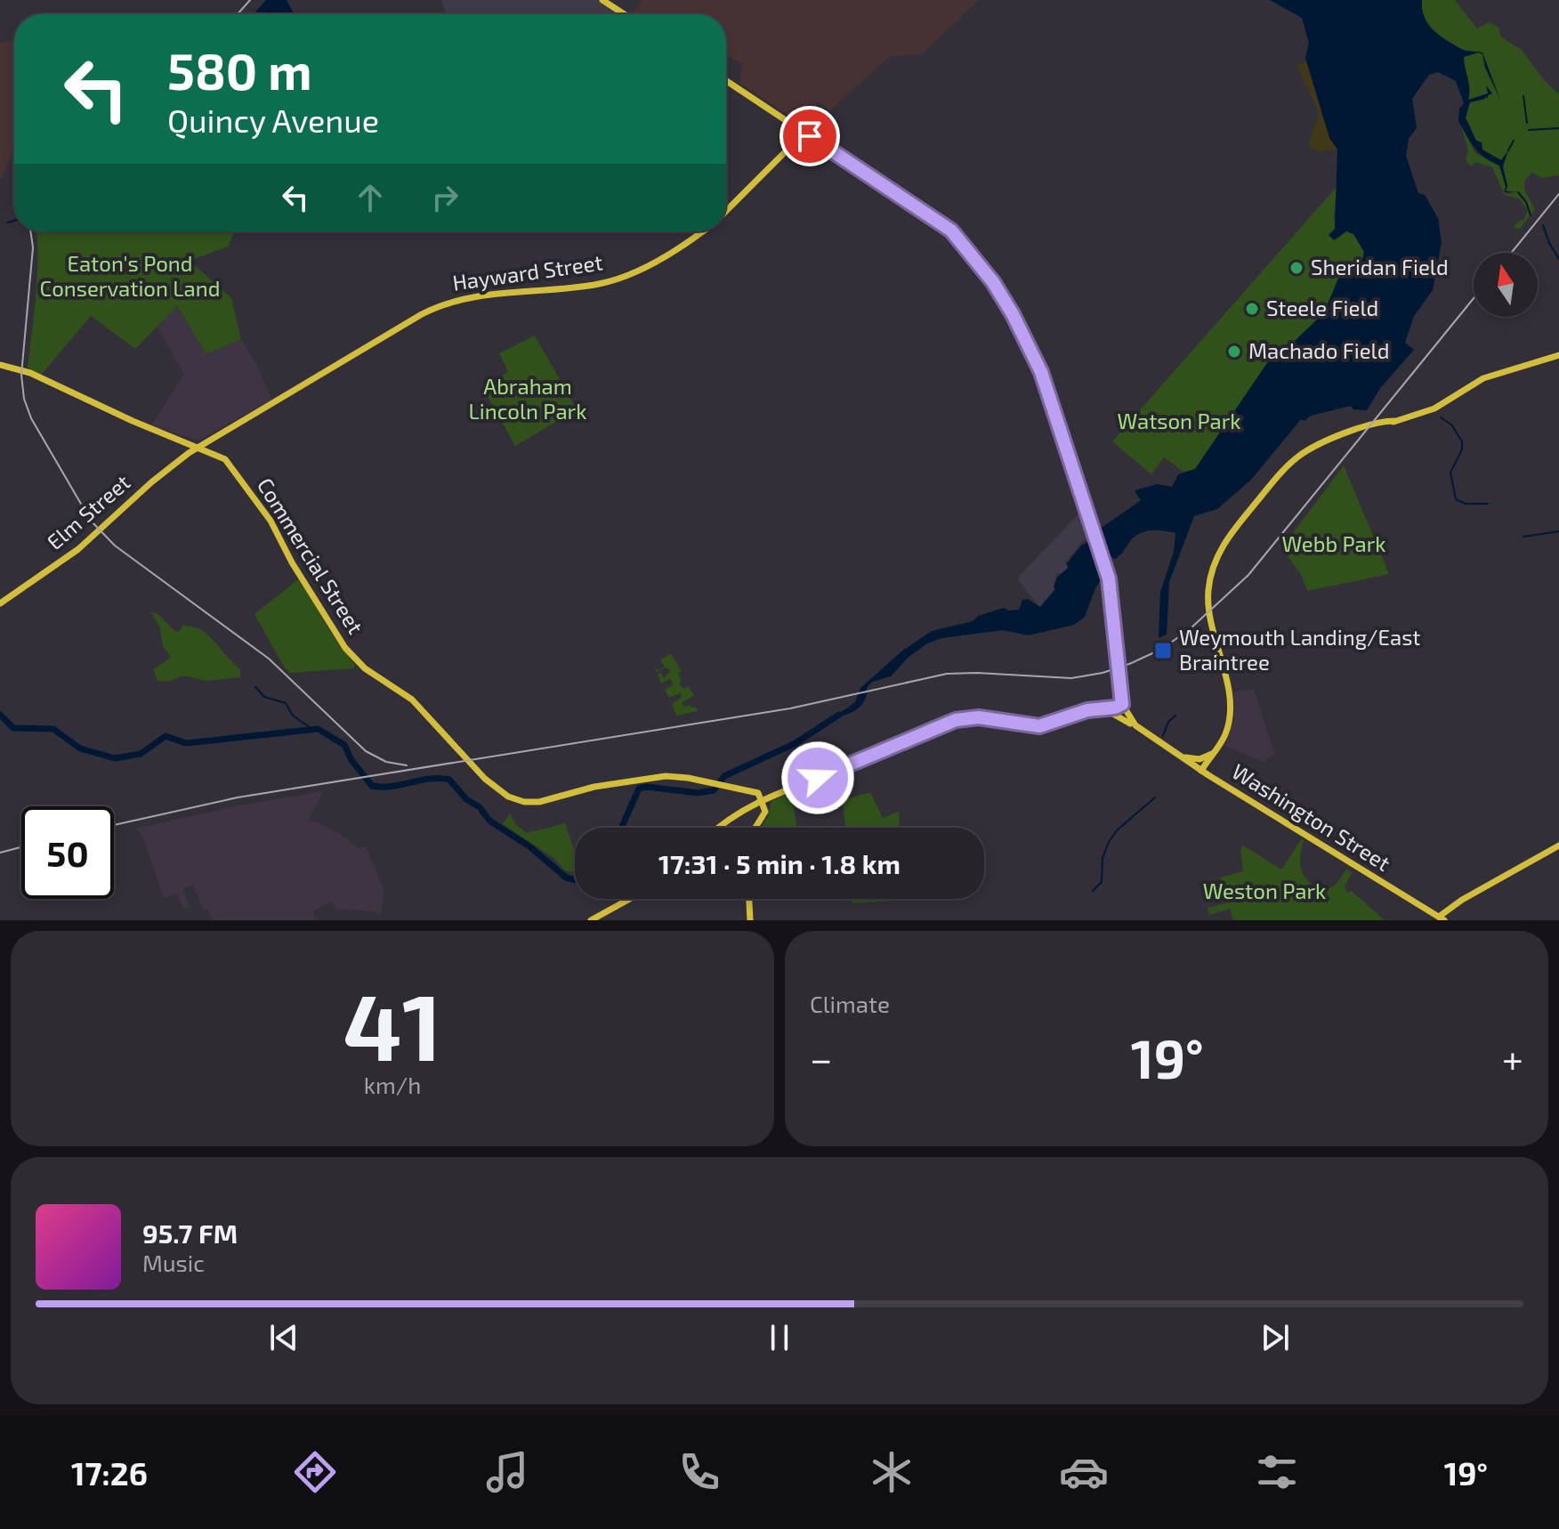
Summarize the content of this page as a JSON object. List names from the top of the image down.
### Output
{
  "streets": {
    "main road": [
      "Hayward Street",
      "Elm Street",
      "Commercial Street",
      "Washington Street"
    ]
  },
  "crossings": [
    ["Hayward Street", "Elm Street"],
    ["Hayward Street", "Commercial Street"],
    ["Elm Street", "Commercial Street"]
  ],
  "parks": [
    "Eaton's Pond Conservation Land",
    "Abraham Lincoln Park",
    "Watson Park",
    "Webb Park",
    "Weston Park"
  ],
  "places": {
    "other": ["Sheridan Field", "Steele Field", "Machado Field"],
    "transit": ["Weymouth Landing/East Braintree"]
  },
  "north": "top",
  "page": {
    "turn": ["580 m", "Quincy Avenue"],
    "limit": "50",
    "trip": "17:31 · 5 min · 1.8 km",
    "tile": [
      ["41", "km/h"],
      "Climate"
    ],
    "heat": ["−", "19°", "+"],
    "song": ["95.7 FM", "Music"],
    "tabs": ["17:26", "19°"]
  }
}
